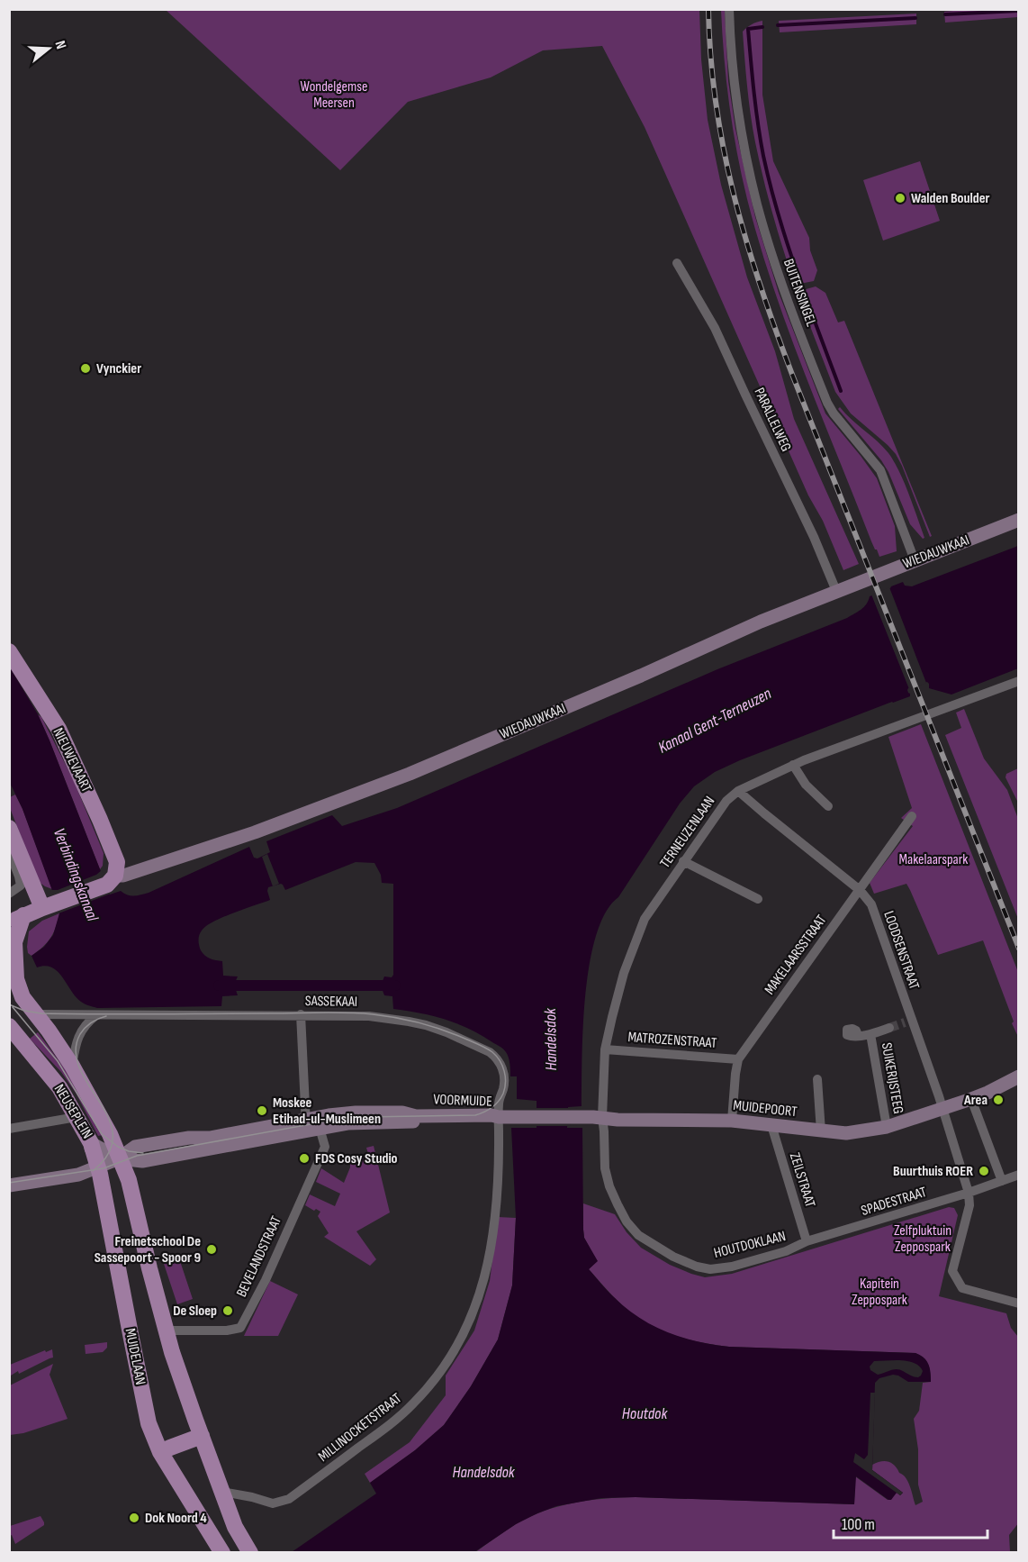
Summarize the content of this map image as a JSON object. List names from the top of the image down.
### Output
{
  "streets": {
    "main road": [
      "WIEDAUWKAAI",
      "NIEUWEVAART",
      "NEUSEPLEIN",
      "MUIDELAAN"
    ],
    "street": [
      "BUITENSINGEL",
      "PARALLELWEG",
      "TERNEUZENLAAN",
      "LOODSENSTRAAT",
      "MAKELAARSSTRAAT",
      "SASSEKAAI",
      "MATROZENSTRAAT",
      "SUIKERIJSTEEG",
      "VOORMUIDE",
      "MUIDEPOORT",
      "ZEILSTRAAT",
      "SPADESTRAAT",
      "HOUTDOKLAAN",
      "BEVELANDSTRAAT",
      "MILLINOCKETSTRAAT"
    ]
  },
  "crossings": [
    ["BUITENSINGEL", "WIEDAUWKAAI"],
    ["PARALLELWEG", "WIEDAUWKAAI"],
    ["WIEDAUWKAAI", "NIEUWEVAART"],
    ["WIEDAUWKAAI", "NEUSEPLEIN"],
    ["TERNEUZENLAAN", "LOODSENSTRAAT"],
    ["TERNEUZENLAAN", "MATROZENSTRAAT"],
    ["TERNEUZENLAAN", "MUIDEPOORT"],
    ["TERNEUZENLAAN", "HOUTDOKLAAN"],
    ["LOODSENSTRAAT", "MAKELAARSSTRAAT"],
    ["LOODSENSTRAAT", "MUIDEPOORT"],
    ["LOODSENSTRAAT", "SPADESTRAAT"],
    ["MAKELAARSSTRAAT", "MATROZENSTRAAT"],
    ["MAKELAARSSTRAAT", "MUIDEPOORT"],
    ["SASSEKAAI", "VOORMUIDE"],
    ["SASSEKAAI", "MUIDEPOORT"],
    ["SASSEKAAI", "NEUSEPLEIN"],
    ["SASSEKAAI", "MILLINOCKETSTRAAT"],
    ["SUIKERIJSTEEG", "MUIDEPOORT"],
    ["VOORMUIDE", "MUIDEPOORT"],
    ["VOORMUIDE", "NEUSEPLEIN"],
    ["VOORMUIDE", "BEVELANDSTRAAT"],
    ["VOORMUIDE", "MILLINOCKETSTRAAT"],
    ["MUIDEPOORT", "ZEILSTRAAT"],
    ["MUIDEPOORT", "HOUTDOKLAAN"],
    ["MUIDEPOORT", "MILLINOCKETSTRAAT"],
    ["NEUSEPLEIN", "MUIDELAAN"],
    ["ZEILSTRAAT", "SPADESTRAAT"],
    ["ZEILSTRAAT", "HOUTDOKLAAN"],
    ["SPADESTRAAT", "HOUTDOKLAAN"]
  ],
  "water": [
    "Kanaal Gent-Terneuzen",
    "Verbindingskanaal",
    "Handelsdok",
    "Houtdok"
  ],
  "parks": [
    "Wondelgemse Meersen",
    "Makelaarspark",
    "Zelfpluktuin Zeppospark",
    "Kapitein Zeppospark"
  ],
  "places": [
    "Walden Boulder",
    "Vynckier",
    "Area",
    "Moskee Etihad-ul-Muslimeen",
    "FDS Cosy Studio",
    "Buurthuis ROER",
    "Freinetschool De Sassepoort - Spoor 9",
    "De Sloep",
    "Dok Noord 4"
  ],
  "scale_bar": "100 m",
  "north": "right"
}
